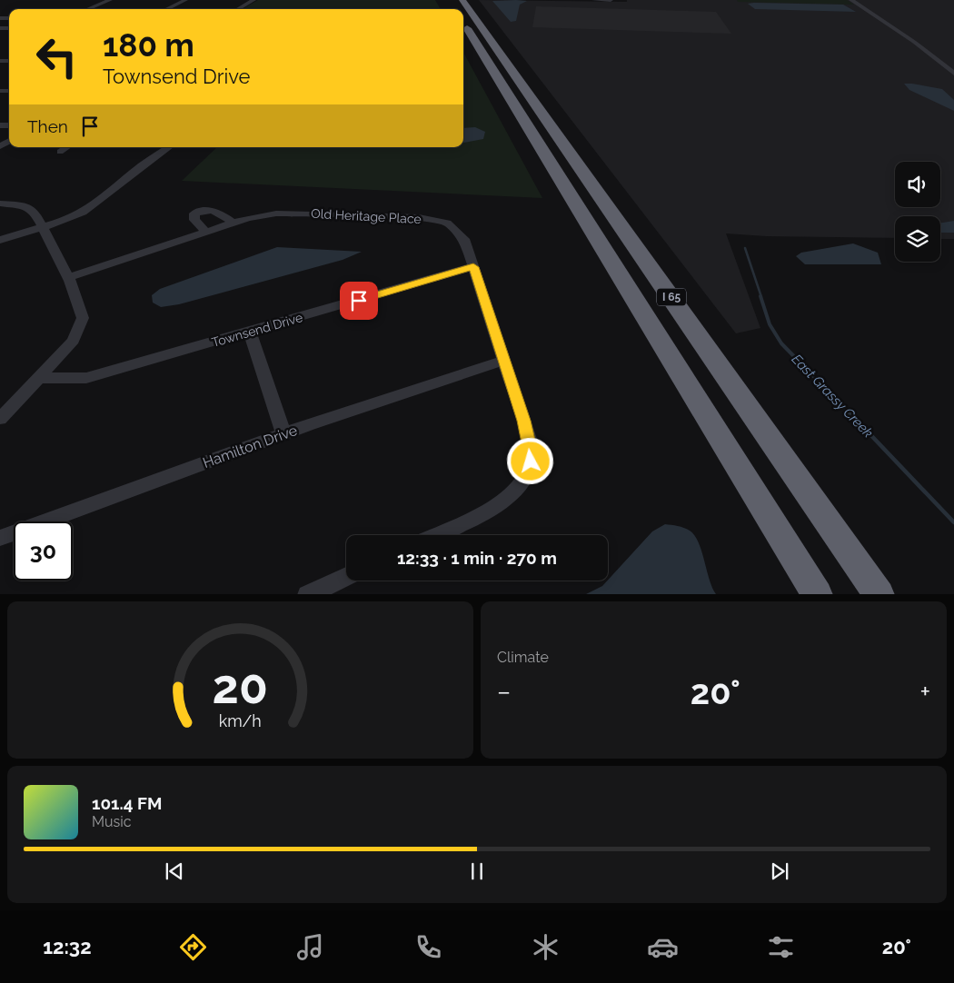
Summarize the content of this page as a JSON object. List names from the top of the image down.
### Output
{
  "streets": {
    "highway": ["I 65"],
    "street": ["Old Heritage Place", "Townsend Drive", "Hamilton Drive"]
  },
  "crossings": [
    ["Old Heritage Place", "Townsend Drive"],
    ["Old Heritage Place", "Hamilton Drive"]
  ],
  "water": ["East Grassy Creek"],
  "page": {
    "turn": ["180 m", "Townsend Drive"],
    "then": "Then",
    "limit": "30",
    "trip": "12:33 · 1 min · 270 m",
    "tile": "Climate",
    "heat": ["−", "20°", "+"],
    "song": ["101.4 FM", "Music"],
    "tabs": ["12:32", "20°"],
    "gauge": ["20", "km/h"]
  }
}
